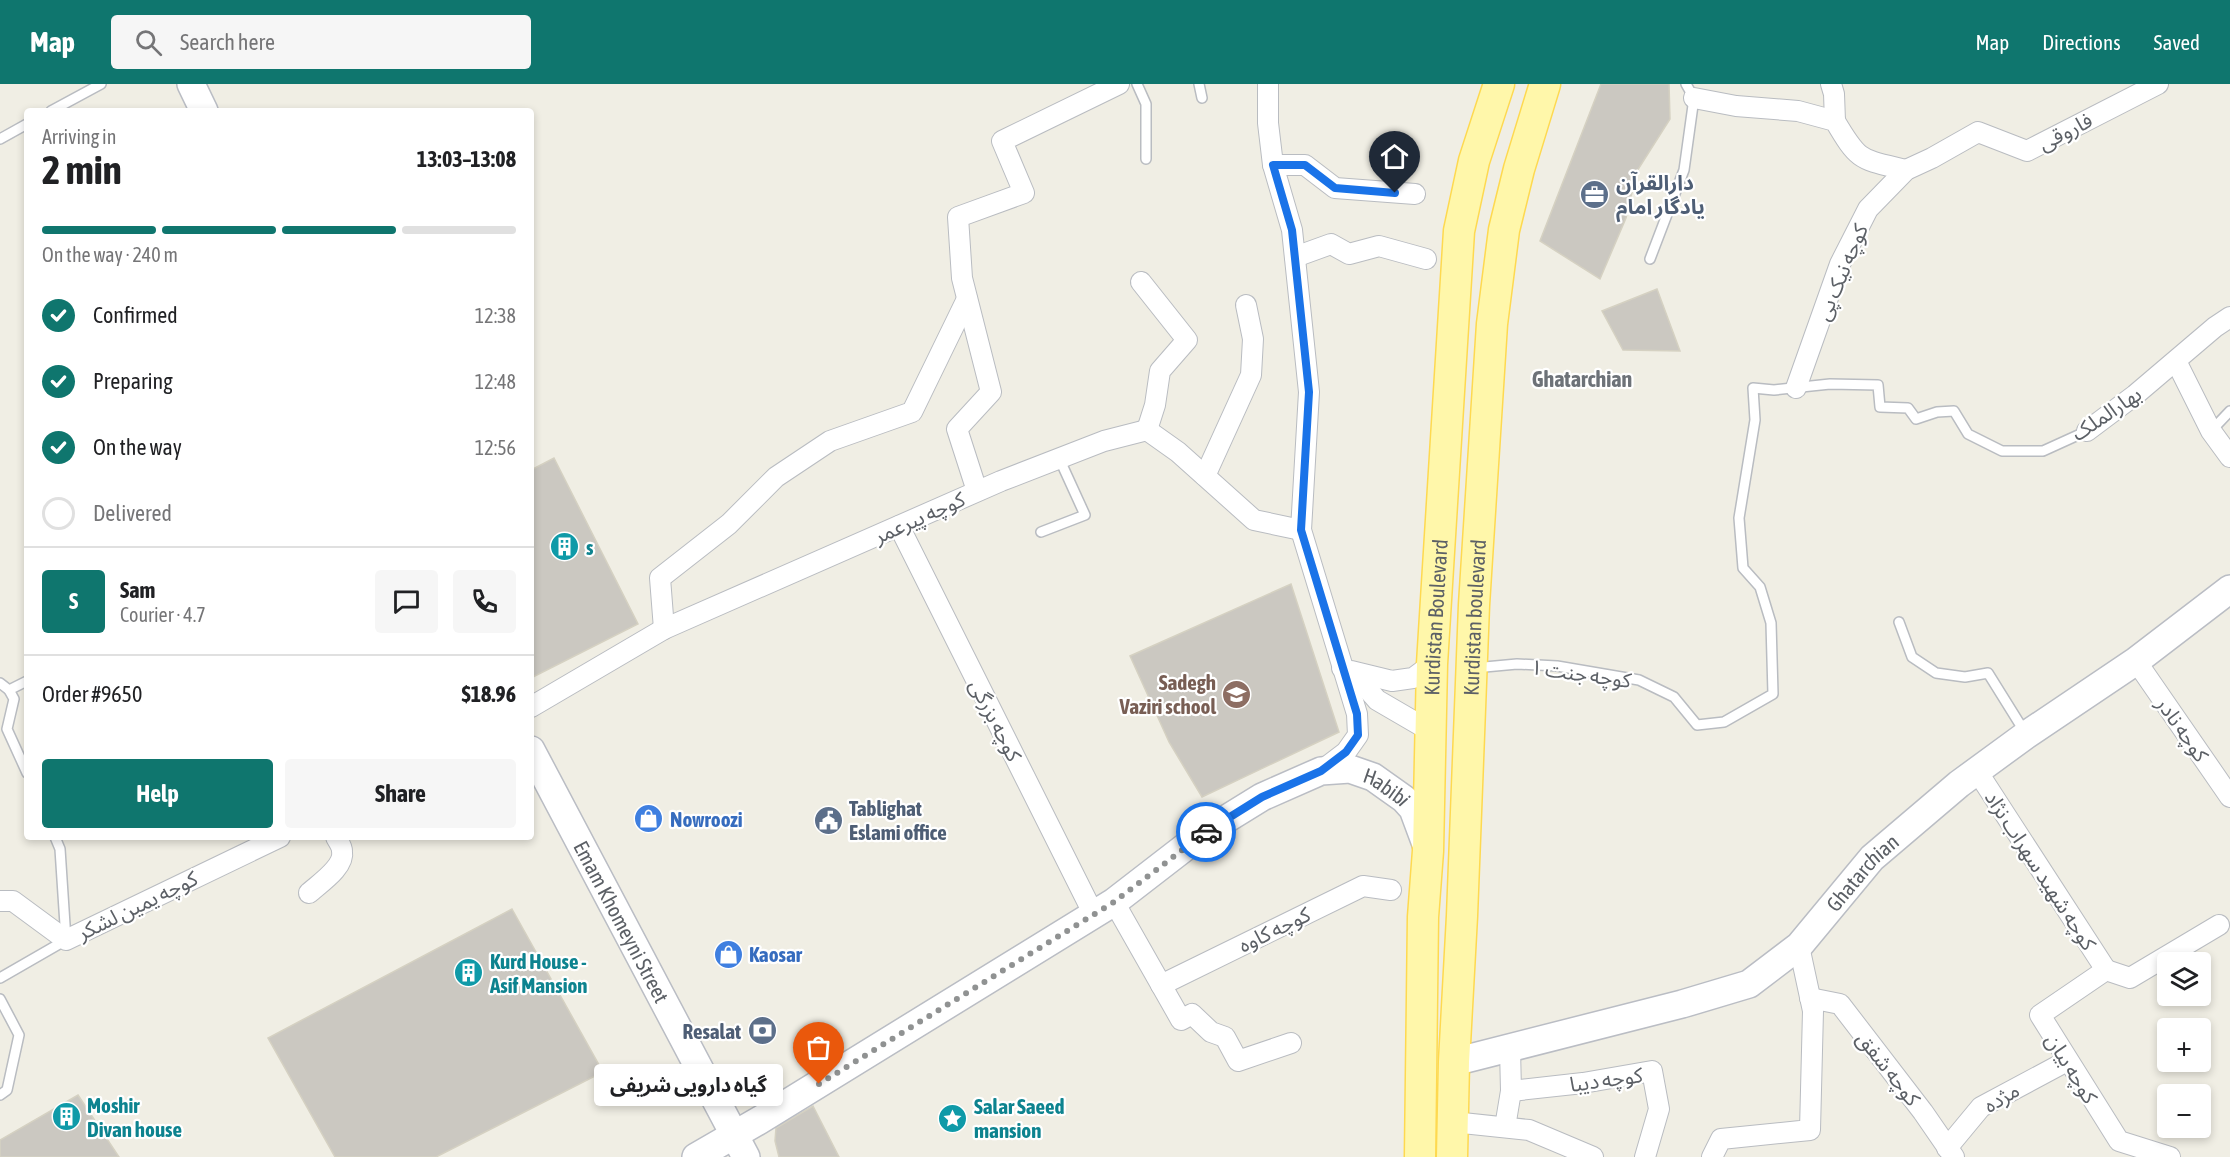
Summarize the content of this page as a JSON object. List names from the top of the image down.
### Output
{
  "streets": {
    "main road": ["Kurdistan Boulevard", "Kurdistan boulevard"],
    "street": [
      "فاروقی",
      "کوچه نیک پی",
      "بهارالملک",
      "کوچه پیرعمر",
      "کوچه بزرگی",
      "کوچه نادر",
      "Habibi",
      "کوچه شهید سهراب نژاد",
      "Ghatarchian",
      "کوچه یمین لشکر",
      "Emam Khomeyni Street",
      "کوچه کاوه",
      "کوچه شفق",
      "کوچه بیان",
      "کوچه دیبا",
      "مژده"
    ],
    "lane": ["کوچه جنت ۱"]
  },
  "crossings": [
    ["فاروقی", "کوچه نیک پی"],
    ["کوچه نیک پی", "بهارالملک"],
    ["بهارالملک", "کوچه جنت ۱"],
    ["کوچه پیرعمر", "کوچه بزرگی"],
    ["Kurdistan Boulevard", "Habibi"],
    ["Kurdistan boulevard", "کوچه جنت ۱"],
    ["Kurdistan boulevard", "Ghatarchian"],
    ["کوچه بزرگی", "Habibi"],
    ["کوچه بزرگی", "کوچه کاوه"],
    ["کوچه نادر", "Ghatarchian"],
    ["Habibi", "Emam Khomeyni Street"],
    ["کوچه شهید سهراب نژاد", "Ghatarchian"],
    ["کوچه شهید سهراب نژاد", "کوچه بیان"],
    ["کوچه شفق", "مژده"],
    ["کوچه بیان", "مژده"]
  ],
  "districts": ["Ghatarchian"],
  "places": {
    "office": ["دارالقرآن یادگار امام"],
    "building": ["s", "Kurd House - Asif Mansion", "Moshir Divan house"],
    "school or university": ["Sadegh Vaziri school"],
    "shop": ["Nowroozi", "Kaosar"],
    "public building": ["Tablighat Eslami office"],
    "bank": ["Resalat"],
    "other": ["گیاه دارویی شریفی"],
    "place": ["Salar Saeed mansion"]
  },
  "page": {
    "header": "Map",
    "search": "Search here",
    "nav": ["Map", "Directions", "Saved"],
    "heading": ["2 min", "Arriving in", "13:03–13:08"],
    "panel": [
      "Sam",
      "Courier · 4.7",
      "Order #9650",
      "$18.96"
    ],
    "bar": "On the way · 240 m",
    "list": [
      ["Confirmed", "12:38"],
      ["Preparing", "12:48"],
      ["On the way", "12:56"],
      "Delivered"
    ],
    "round": "S",
    "buttons": ["Help", "Share"],
    "map_buttons": ["+", "−"],
    "bubble": "گیاه دارویی شریفی"
  }
}
